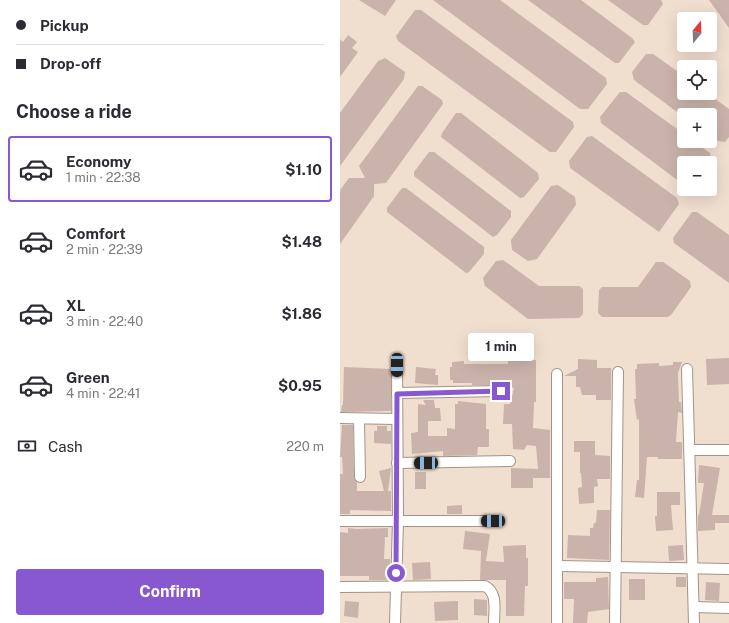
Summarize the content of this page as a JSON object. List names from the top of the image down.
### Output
{
  "north": "top",
  "page": {
    "banner": ["Pickup", "Drop-off"],
    "map_buttons": ["+", "−"],
    "heading": "Choose a ride",
    "list": [
      {
        "name": "Economy",
        "note": "1 min · 22:38",
        "value": "$1.10"
      },
      {
        "name": "Comfort",
        "note": "2 min · 22:39",
        "value": "$1.48"
      },
      {
        "name": "XL",
        "note": "3 min · 22:40",
        "value": "$1.86"
      },
      {
        "name": "Green",
        "note": "4 min · 22:41",
        "value": "$0.95"
      }
    ],
    "bubble": "1 min",
    "pay": ["Cash", "220 m"],
    "buttons": "Confirm"
  }
}
